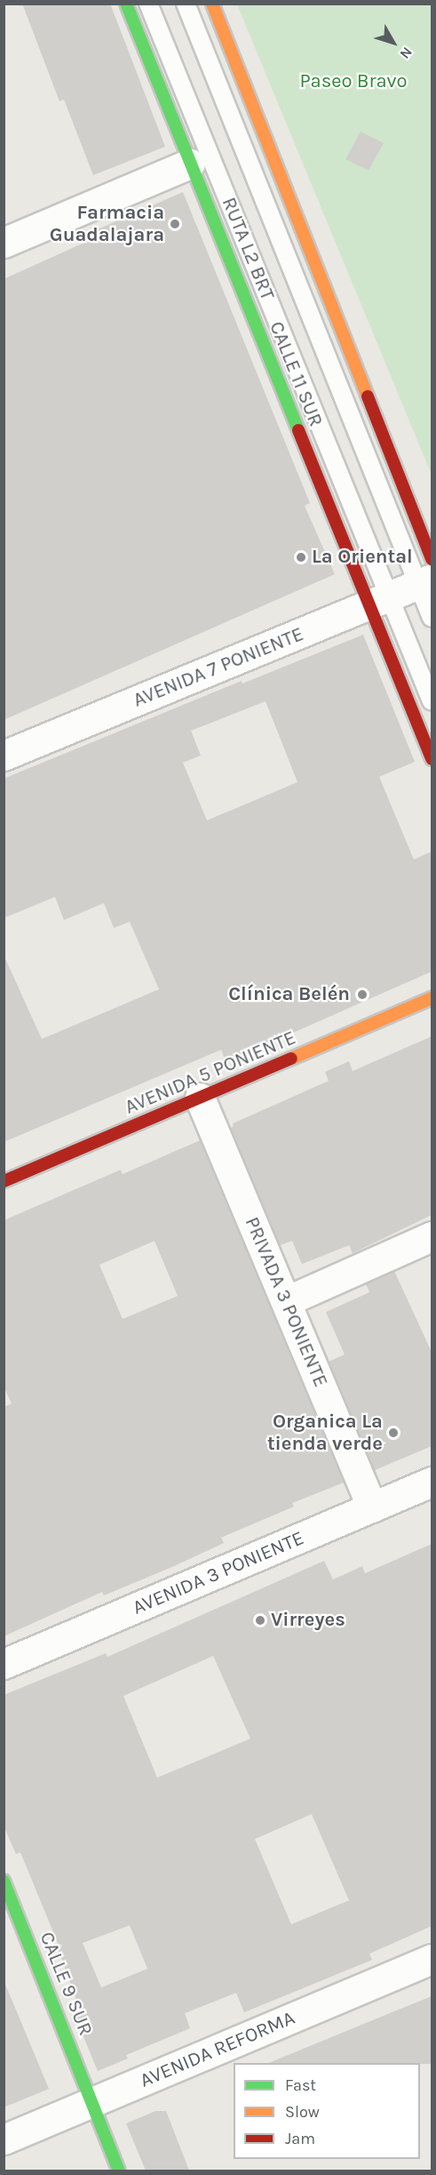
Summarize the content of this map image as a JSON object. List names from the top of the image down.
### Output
{
  "streets": {
    "main road": ["CALLE 11 SUR", "AVENIDA 5 PONIENTE", "CALLE 9 SUR"],
    "street": [
      "AVENIDA 7 PONIENTE",
      "PRIVADA 3 PONIENTE",
      "AVENIDA 3 PONIENTE",
      "AVENIDA REFORMA"
    ],
    "lane": ["RUTA L2 BRT"]
  },
  "crossings": [
    ["RUTA L2 BRT", "CALLE 11 SUR"],
    ["RUTA L2 BRT", "AVENIDA 7 PONIENTE"],
    ["CALLE 11 SUR", "AVENIDA 7 PONIENTE"],
    ["AVENIDA 5 PONIENTE", "PRIVADA 3 PONIENTE"],
    ["PRIVADA 3 PONIENTE", "AVENIDA 3 PONIENTE"],
    ["CALLE 9 SUR", "AVENIDA REFORMA"]
  ],
  "parks": ["Paseo Bravo"],
  "places": [
    "Farmacia Guadalajara",
    "La Oriental",
    "Clínica Belén",
    "Organica La tienda verde",
    "Virreyes"
  ],
  "legend": ["Fast", "Slow", "Jam"],
  "north": "bottom right"
}
